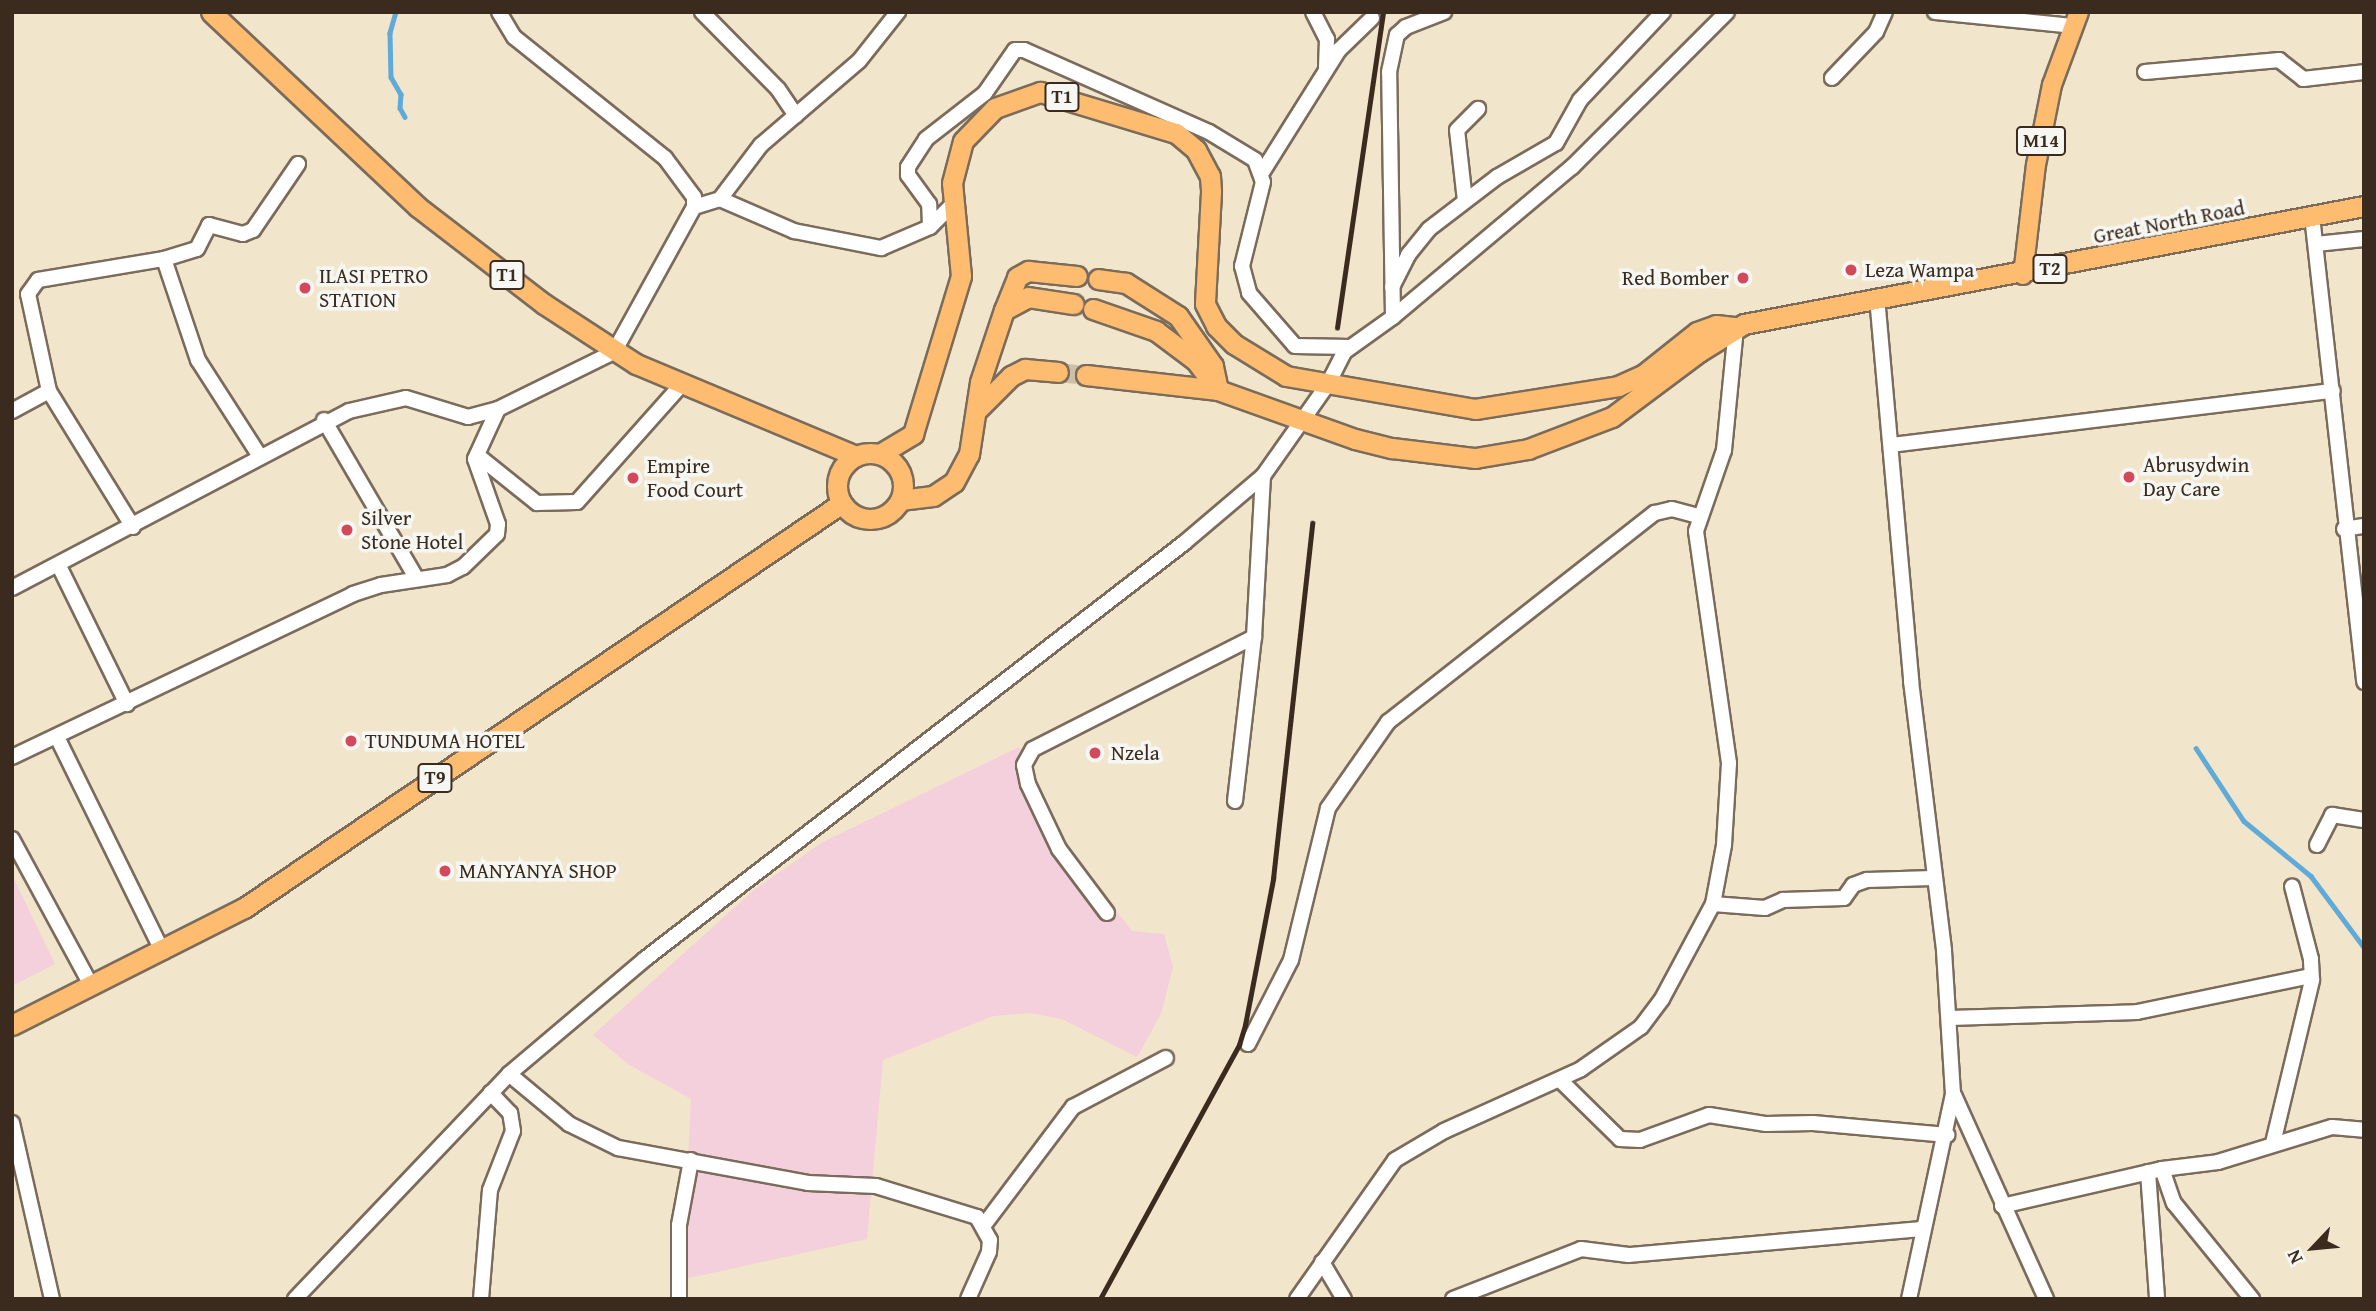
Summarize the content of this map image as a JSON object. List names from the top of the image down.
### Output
{
  "streets": {
    "highway": [
      "T1",
      "Great North Road",
      "T2",
      "T9"
    ],
    "main road": ["M14"]
  },
  "crossings": [
    ["T1", "Great North Road"],
    ["T1", "T9"],
    ["M14", "Great North Road"]
  ],
  "places": [
    "Leza Wampa",
    "Red Bomber",
    "ILASI PETRO STATION",
    "Abrusydwin Day Care",
    "Empire Food Court",
    "Silver Stone Hotel",
    "TUNDUMA HOTEL",
    "Nzela",
    "MANYANYA SHOP"
  ],
  "north": "bottom left"
}
